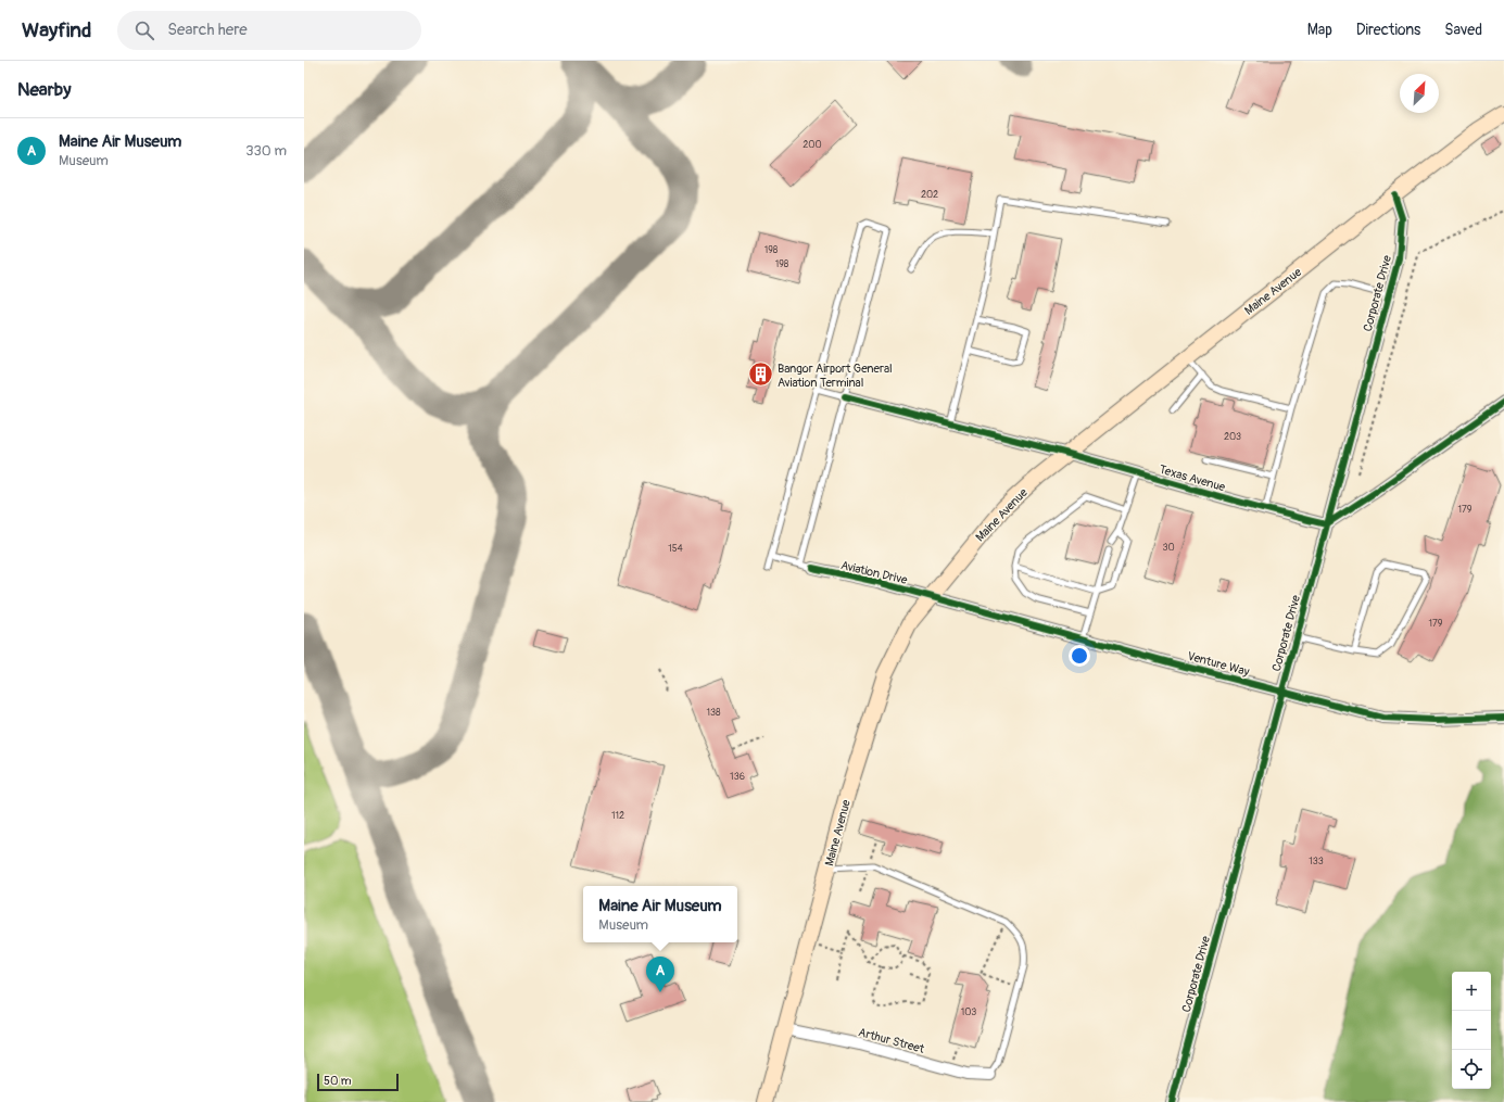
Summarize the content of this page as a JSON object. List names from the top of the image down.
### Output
{
  "streets": {
    "main road": ["Maine Avenue"],
    "street": [
      "Corporate Drive",
      "Texas Avenue",
      "Aviation Drive",
      "Venture Way",
      "Arthur Street"
    ]
  },
  "crossings": [
    ["Maine Avenue", "Corporate Drive"],
    ["Maine Avenue", "Texas Avenue"],
    ["Maine Avenue", "Aviation Drive"],
    ["Maine Avenue", "Venture Way"],
    ["Maine Avenue", "Arthur Street"],
    ["Corporate Drive", "Texas Avenue"],
    ["Corporate Drive", "Venture Way"],
    ["Aviation Drive", "Venture Way"]
  ],
  "places": {
    "building": ["Bangor Airport General Aviation Terminal"]
  },
  "house_numbers": [
    "200",
    "202",
    "198",
    "198",
    "203",
    "179",
    "30",
    "154",
    "179",
    "138",
    "136",
    "112",
    "133",
    "103"
  ],
  "scale_bar": "50 m",
  "north": "top right",
  "page": {
    "header": "Wayfind",
    "search": "Search here",
    "nav": ["Map", "Directions", "Saved"],
    "heading": "Nearby",
    "list": [
      {
        "mark": "A",
        "name": "Maine Air Museum",
        "note": "Museum",
        "value": "330 m"
      }
    ],
    "popup": ["Maine Air Museum", "Museum"],
    "pins": "A",
    "map_buttons": ["+", "−"],
    "scale": "50 m"
  }
}
